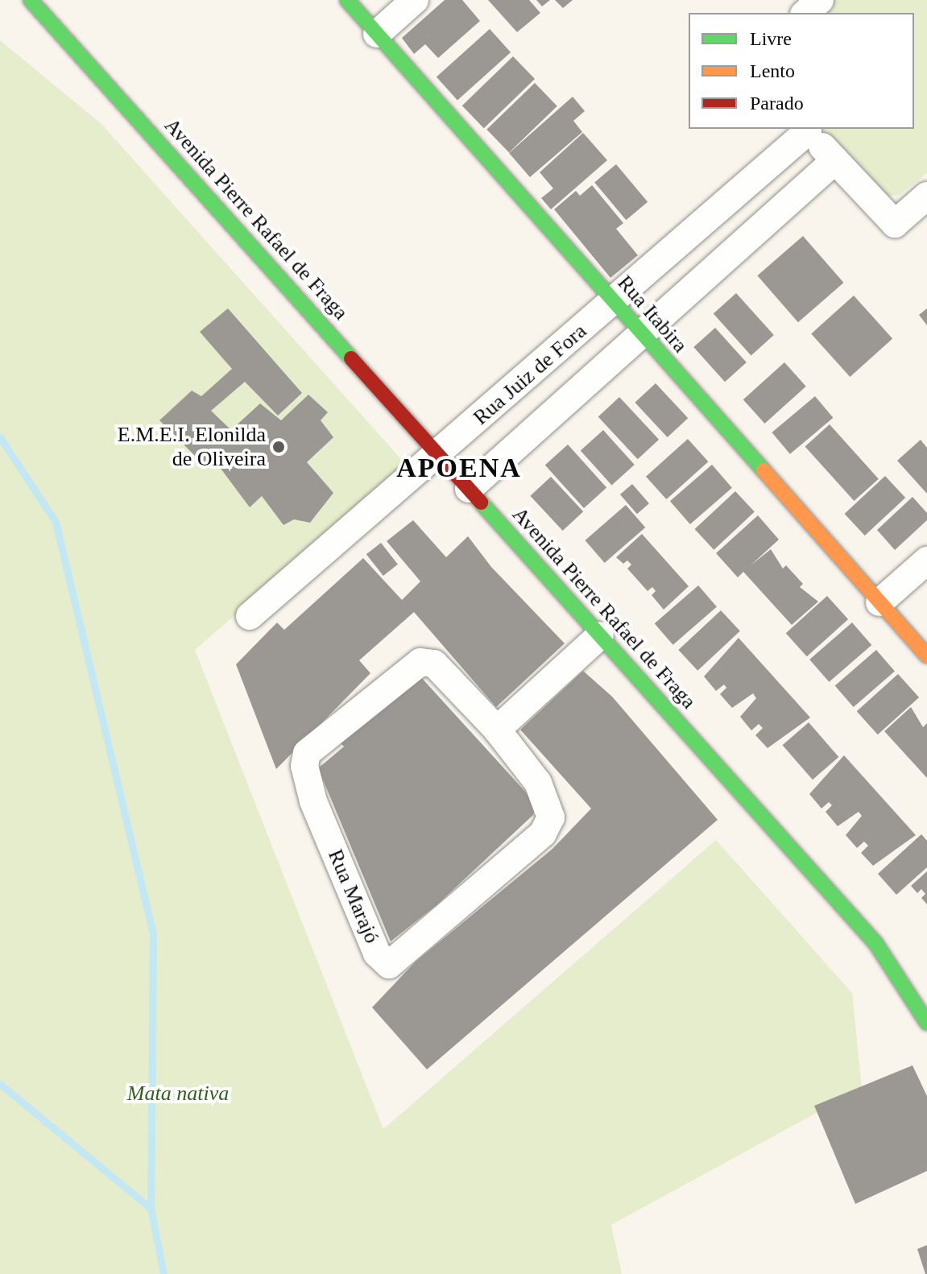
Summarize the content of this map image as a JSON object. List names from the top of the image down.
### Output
{
  "streets": {
    "street": [
      "Avenida Pierre Rafael de Fraga",
      "Rua Itabira",
      "Rua Juiz de Fora",
      "Rua Marajó"
    ]
  },
  "crossings": [
    ["Avenida Pierre Rafael de Fraga", "Rua Juiz de Fora"],
    ["Rua Itabira", "Rua Juiz de Fora"]
  ],
  "districts": ["APOENA"],
  "parks": ["Mata nativa"],
  "places": ["E.M.E.I. Elonilda de Oliveira"],
  "legend": ["Livre", "Lento", "Parado"]
}
